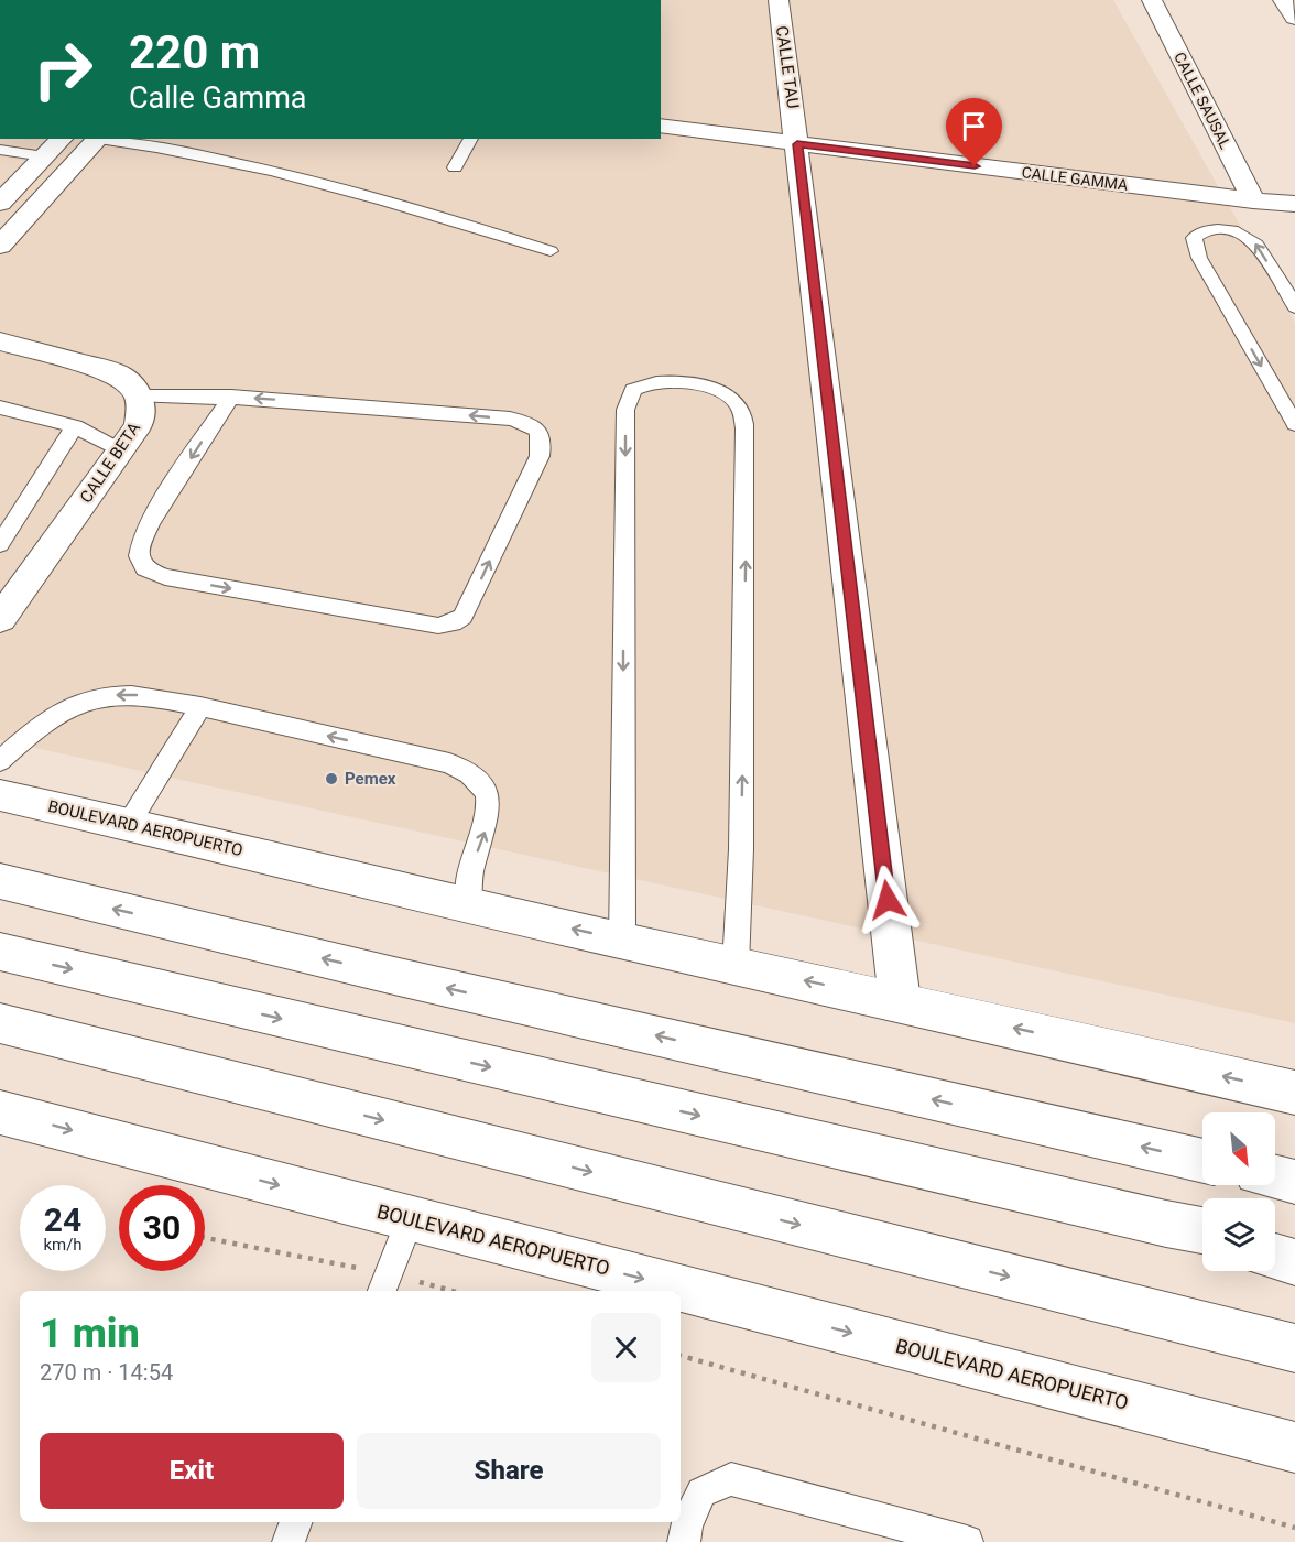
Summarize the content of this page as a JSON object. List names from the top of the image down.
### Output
{
  "streets": {
    "main road": [
      "CALLE TAU",
      "CALLE SAUSAL",
      "CALLE GAMMA",
      "CALLE BETA",
      "BOULEVARD AEROPUERTO"
    ]
  },
  "crossings": [
    ["CALLE TAU", "CALLE GAMMA"],
    ["CALLE TAU", "BOULEVARD AEROPUERTO"],
    ["CALLE SAUSAL", "CALLE GAMMA"]
  ],
  "places": ["Pemex"],
  "north": "bottom right",
  "page": {
    "turn": ["220 m", "Calle Gamma"],
    "speed": "24 km/h",
    "limit": "30",
    "heading": ["1 min", "270 m · 14:54"],
    "buttons": ["Exit", "Share"]
  }
}
